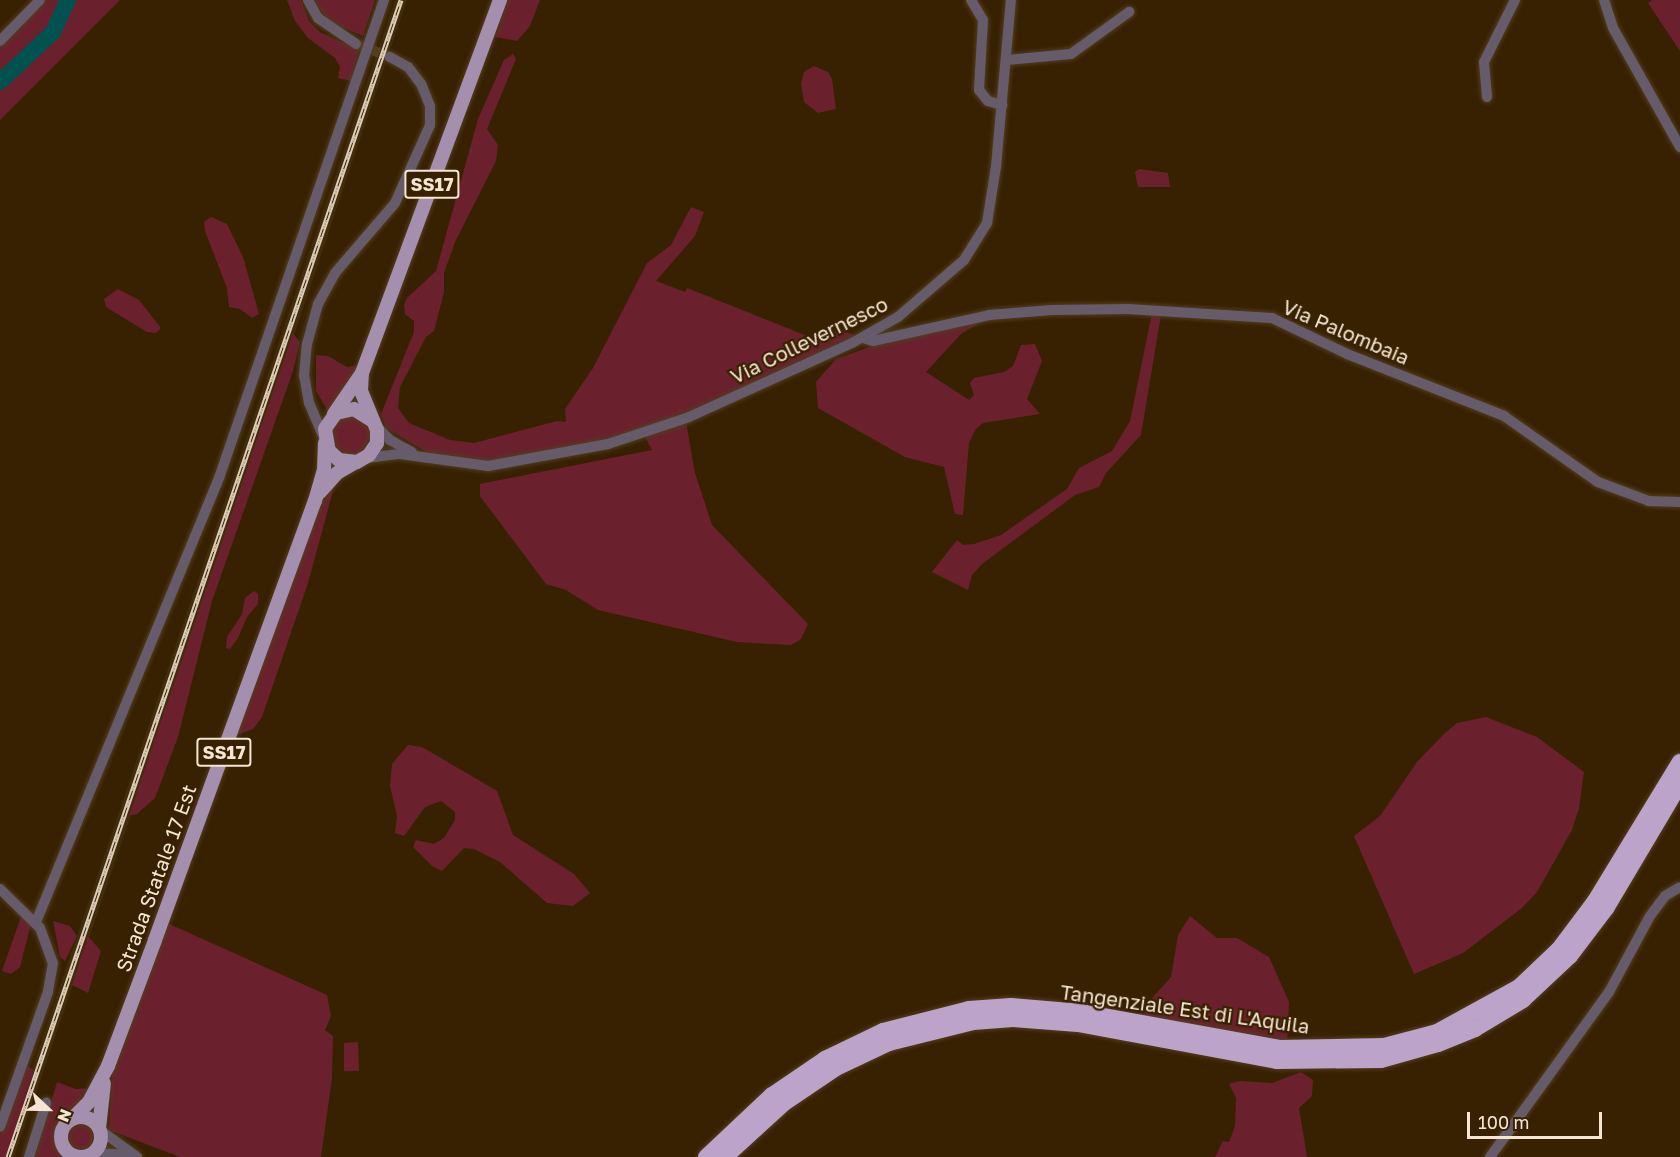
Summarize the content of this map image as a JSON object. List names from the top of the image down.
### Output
{
  "streets": {
    "highway": ["Tangenziale Est di L'Aquila"],
    "main road": ["SS17", "Strada Statale 17 Est"],
    "street": ["Via Palombaia", "Via Collevernesco"]
  },
  "crossings": [
    ["SS17", "Via Collevernesco"],
    ["SS17", "Strada Statale 17 Est"],
    ["Via Palombaia", "Via Collevernesco"],
    ["Via Collevernesco", "Strada Statale 17 Est"]
  ],
  "scale_bar": "100 m",
  "north": "right"
}
